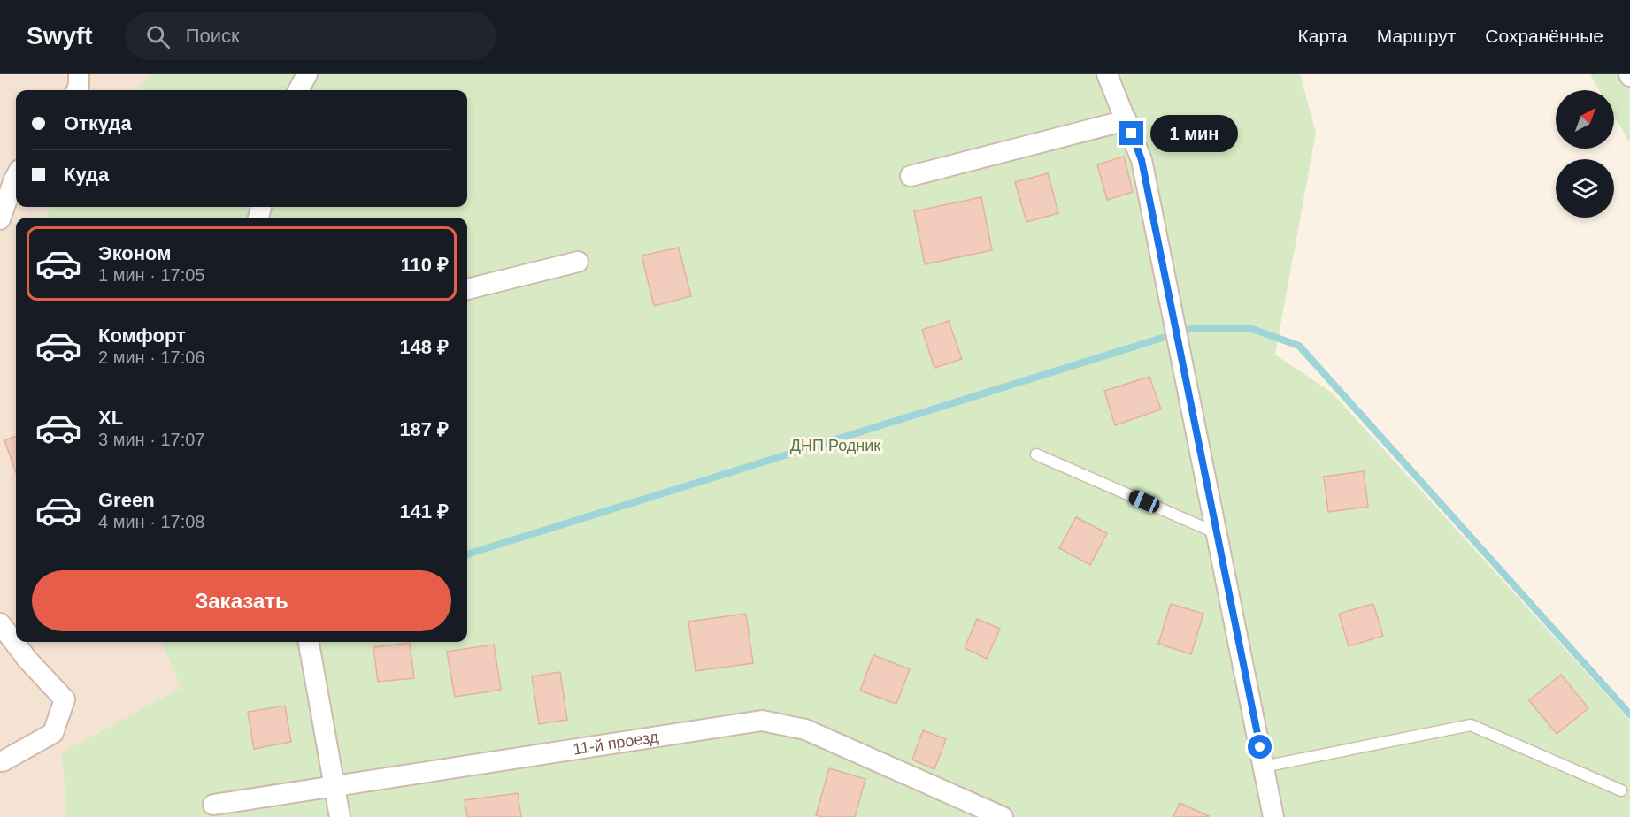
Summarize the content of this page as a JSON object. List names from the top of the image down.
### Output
{
  "streets": {
    "street": ["11-й проезд"]
  },
  "parks": ["ДНП Родник"],
  "north": "top right",
  "page": {
    "header": "Swyft",
    "search": "Поиск",
    "nav": ["Карта", "Маршрут", "Сохранённые"],
    "banner": ["Откуда", "Куда"],
    "bubble": "1 мин",
    "list": [
      {
        "name": "Эконом",
        "note": "1 мин · 17:05",
        "value": "110 ₽"
      },
      {
        "name": "Комфорт",
        "note": "2 мин · 17:06",
        "value": "148 ₽"
      },
      {
        "name": "XL",
        "note": "3 мин · 17:07",
        "value": "187 ₽"
      },
      {
        "name": "Green",
        "note": "4 мин · 17:08",
        "value": "141 ₽"
      }
    ],
    "buttons": "Заказать"
  }
}
